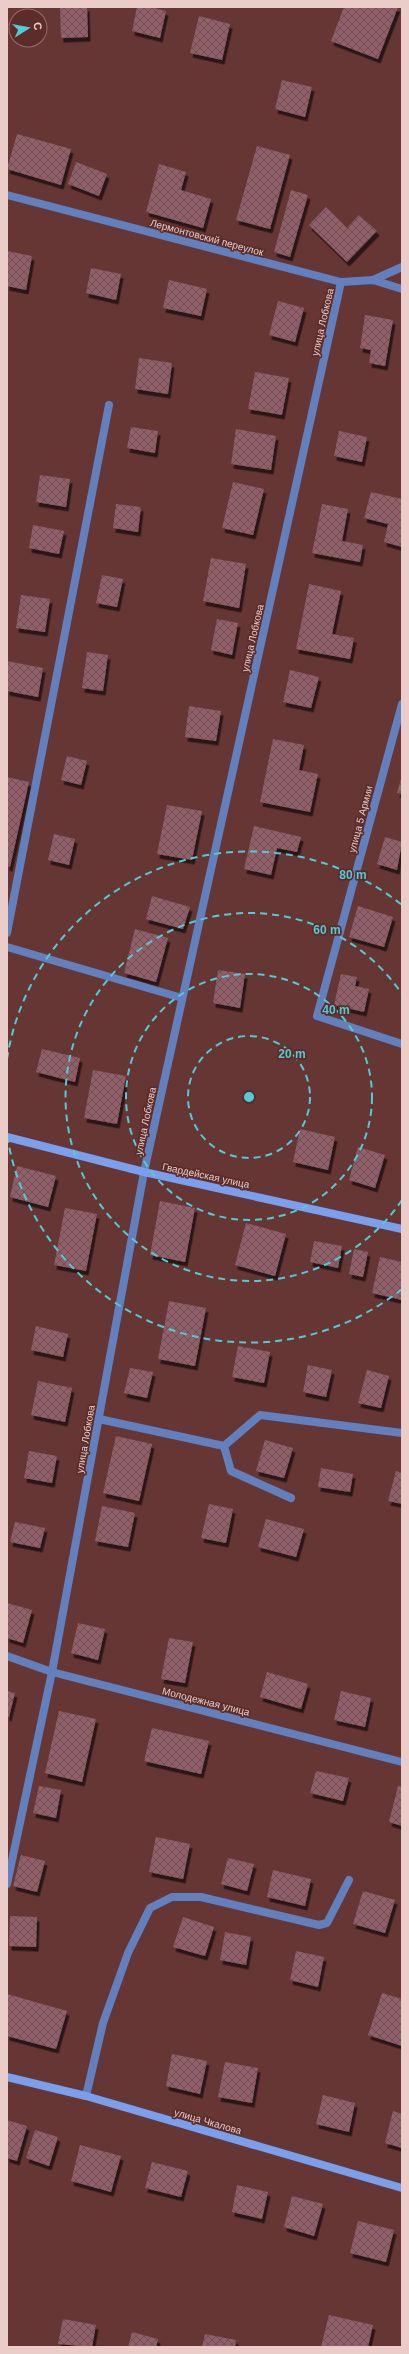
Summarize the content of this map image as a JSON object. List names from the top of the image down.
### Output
{
  "streets": {
    "main road": ["Гвардейская улица", "улица Чкалова"],
    "street": [
      "Лермонтовский переулок",
      "улица Лобкова",
      "улица 5 Армии",
      "Молодежная улица"
    ]
  },
  "crossings": [
    ["Лермонтовский переулок", "улица Лобкова"],
    ["улица Лобкова", "Гвардейская улица"],
    ["улица Лобкова", "Молодежная улица"]
  ],
  "north": "right",
  "rings": [
    "80 m",
    "60 m",
    "40 m",
    "20 m"
  ]
}
